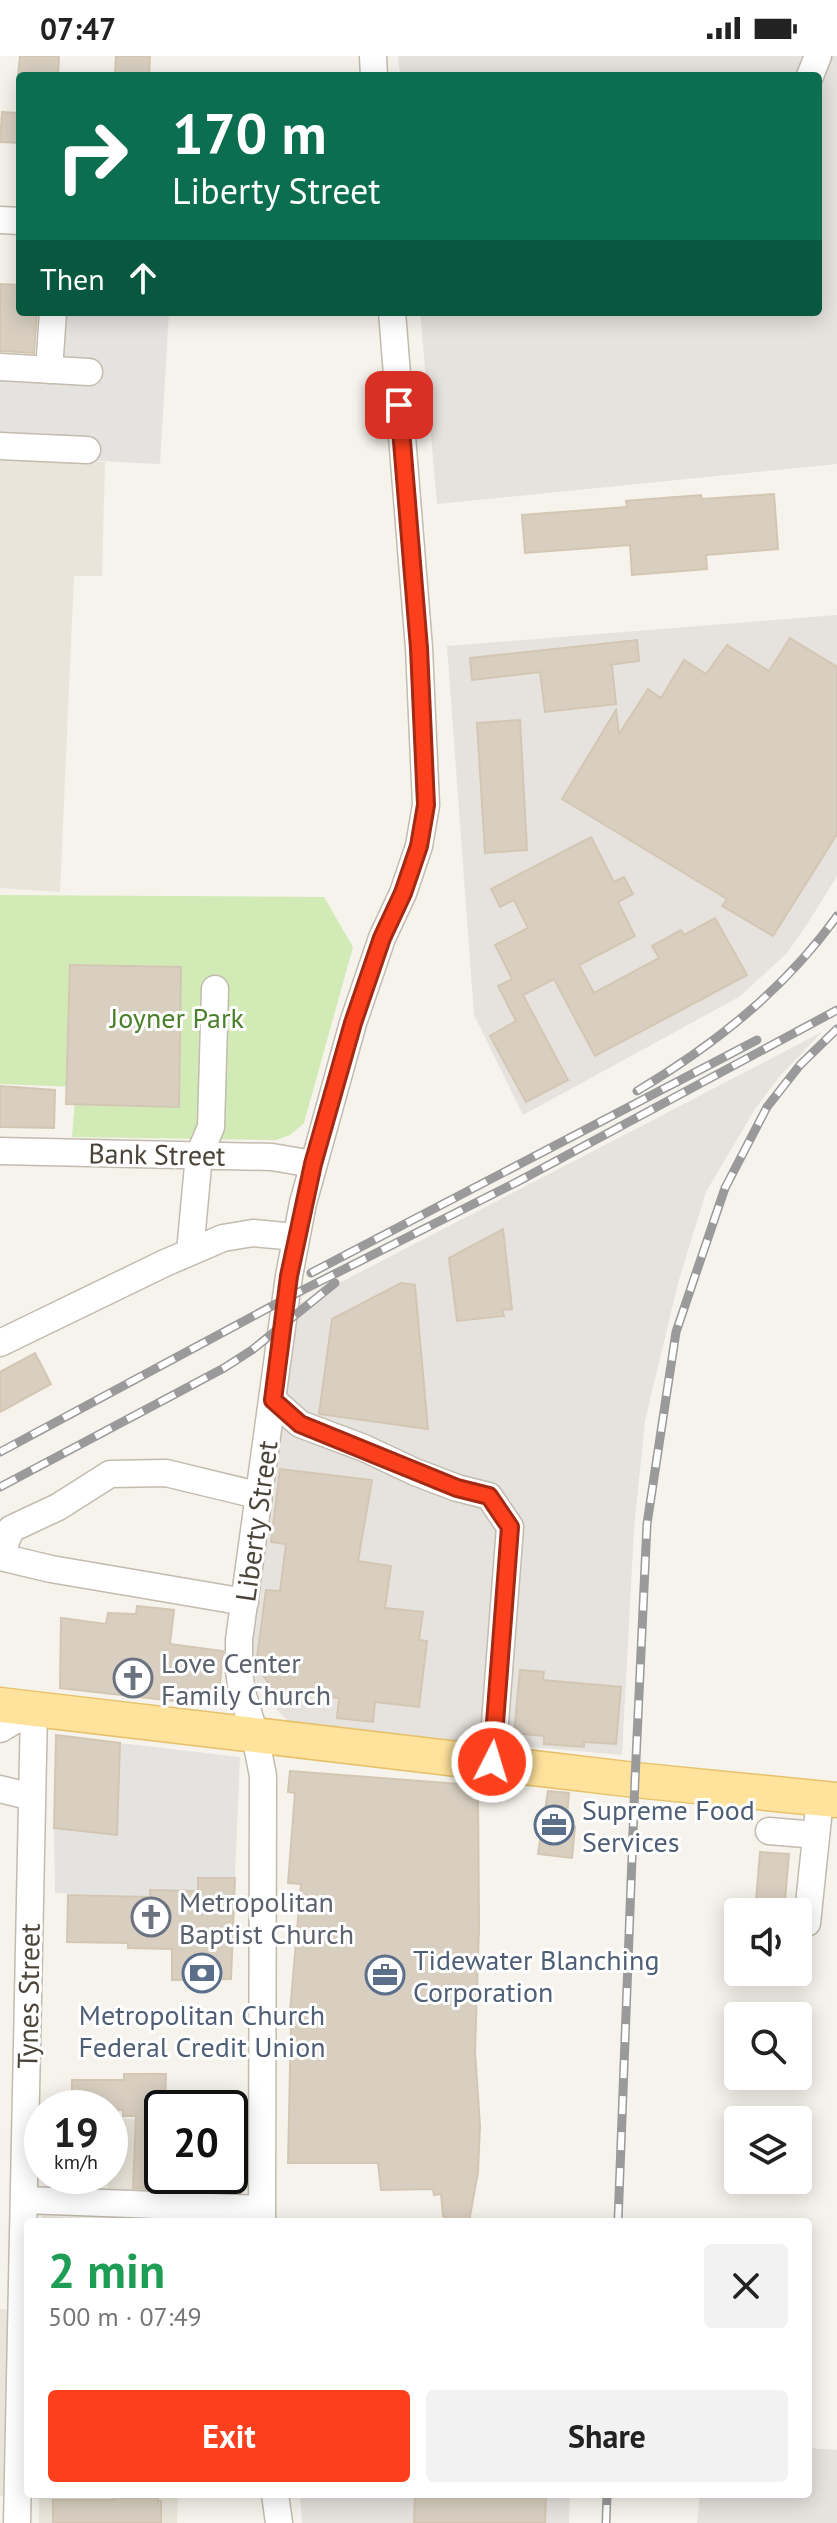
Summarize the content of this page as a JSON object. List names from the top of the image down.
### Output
{
  "streets": {
    "street": ["Bank Street", "Liberty Street", "Tynes Street"]
  },
  "crossings": [
    ["Bank Street", "Liberty Street"]
  ],
  "parks": ["Joyner Park"],
  "places": {
    "church": ["Love Center Family Church", "Metropolitan Baptist Church"],
    "office": ["Supreme Food Services", "Tidewater Blanching Corporation"],
    "bank": ["Metropolitan Church Federal Credit Union"]
  },
  "page": {
    "status": "07:47",
    "turn": ["170 m", "Liberty Street"],
    "then": "Then",
    "speed": "19 km/h",
    "limit": "20",
    "heading": ["2 min", "500 m · 07:49"],
    "buttons": ["Exit", "Share"]
  }
}
